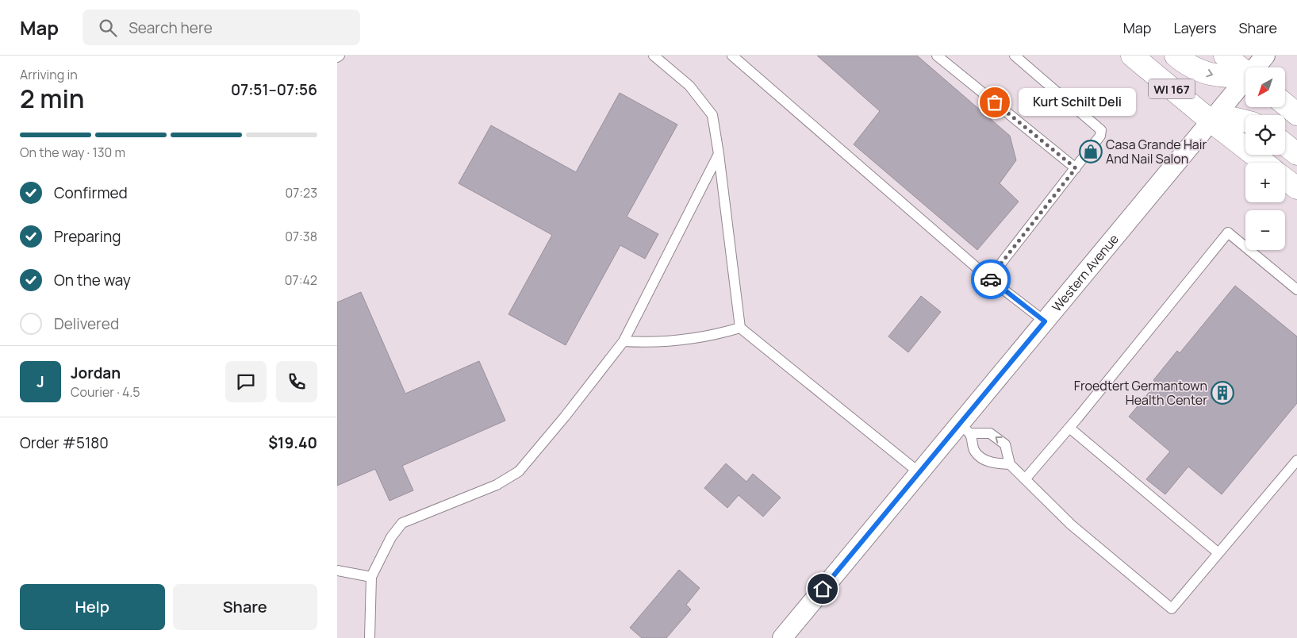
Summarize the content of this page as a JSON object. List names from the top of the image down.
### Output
{
  "streets": {
    "main road": ["WI 167"],
    "street": ["Western Avenue"]
  },
  "crossings": [
    ["WI 167", "Western Avenue"]
  ],
  "places": {
    "other": ["Kurt Schilt Deli"],
    "shop": ["Casa Grande Hair And Nail Salon"],
    "building": ["Froedtert Germantown Health Center"]
  },
  "north": "bottom left",
  "page": {
    "header": "Map",
    "search": "Search here",
    "nav": ["Map", "Layers", "Share"],
    "heading": ["2 min", "Arriving in", "07:51–07:56"],
    "panel": [
      "Jordan",
      "Courier · 4.5",
      "Order #5180",
      "$19.40"
    ],
    "map_buttons": ["+", "−"],
    "bubble": "Kurt Schilt Deli",
    "bar": "On the way · 130 m",
    "list": [
      ["Confirmed", "07:23"],
      ["Preparing", "07:38"],
      ["On the way", "07:42"],
      "Delivered"
    ],
    "round": "J",
    "buttons": ["Help", "Share"]
  }
}
